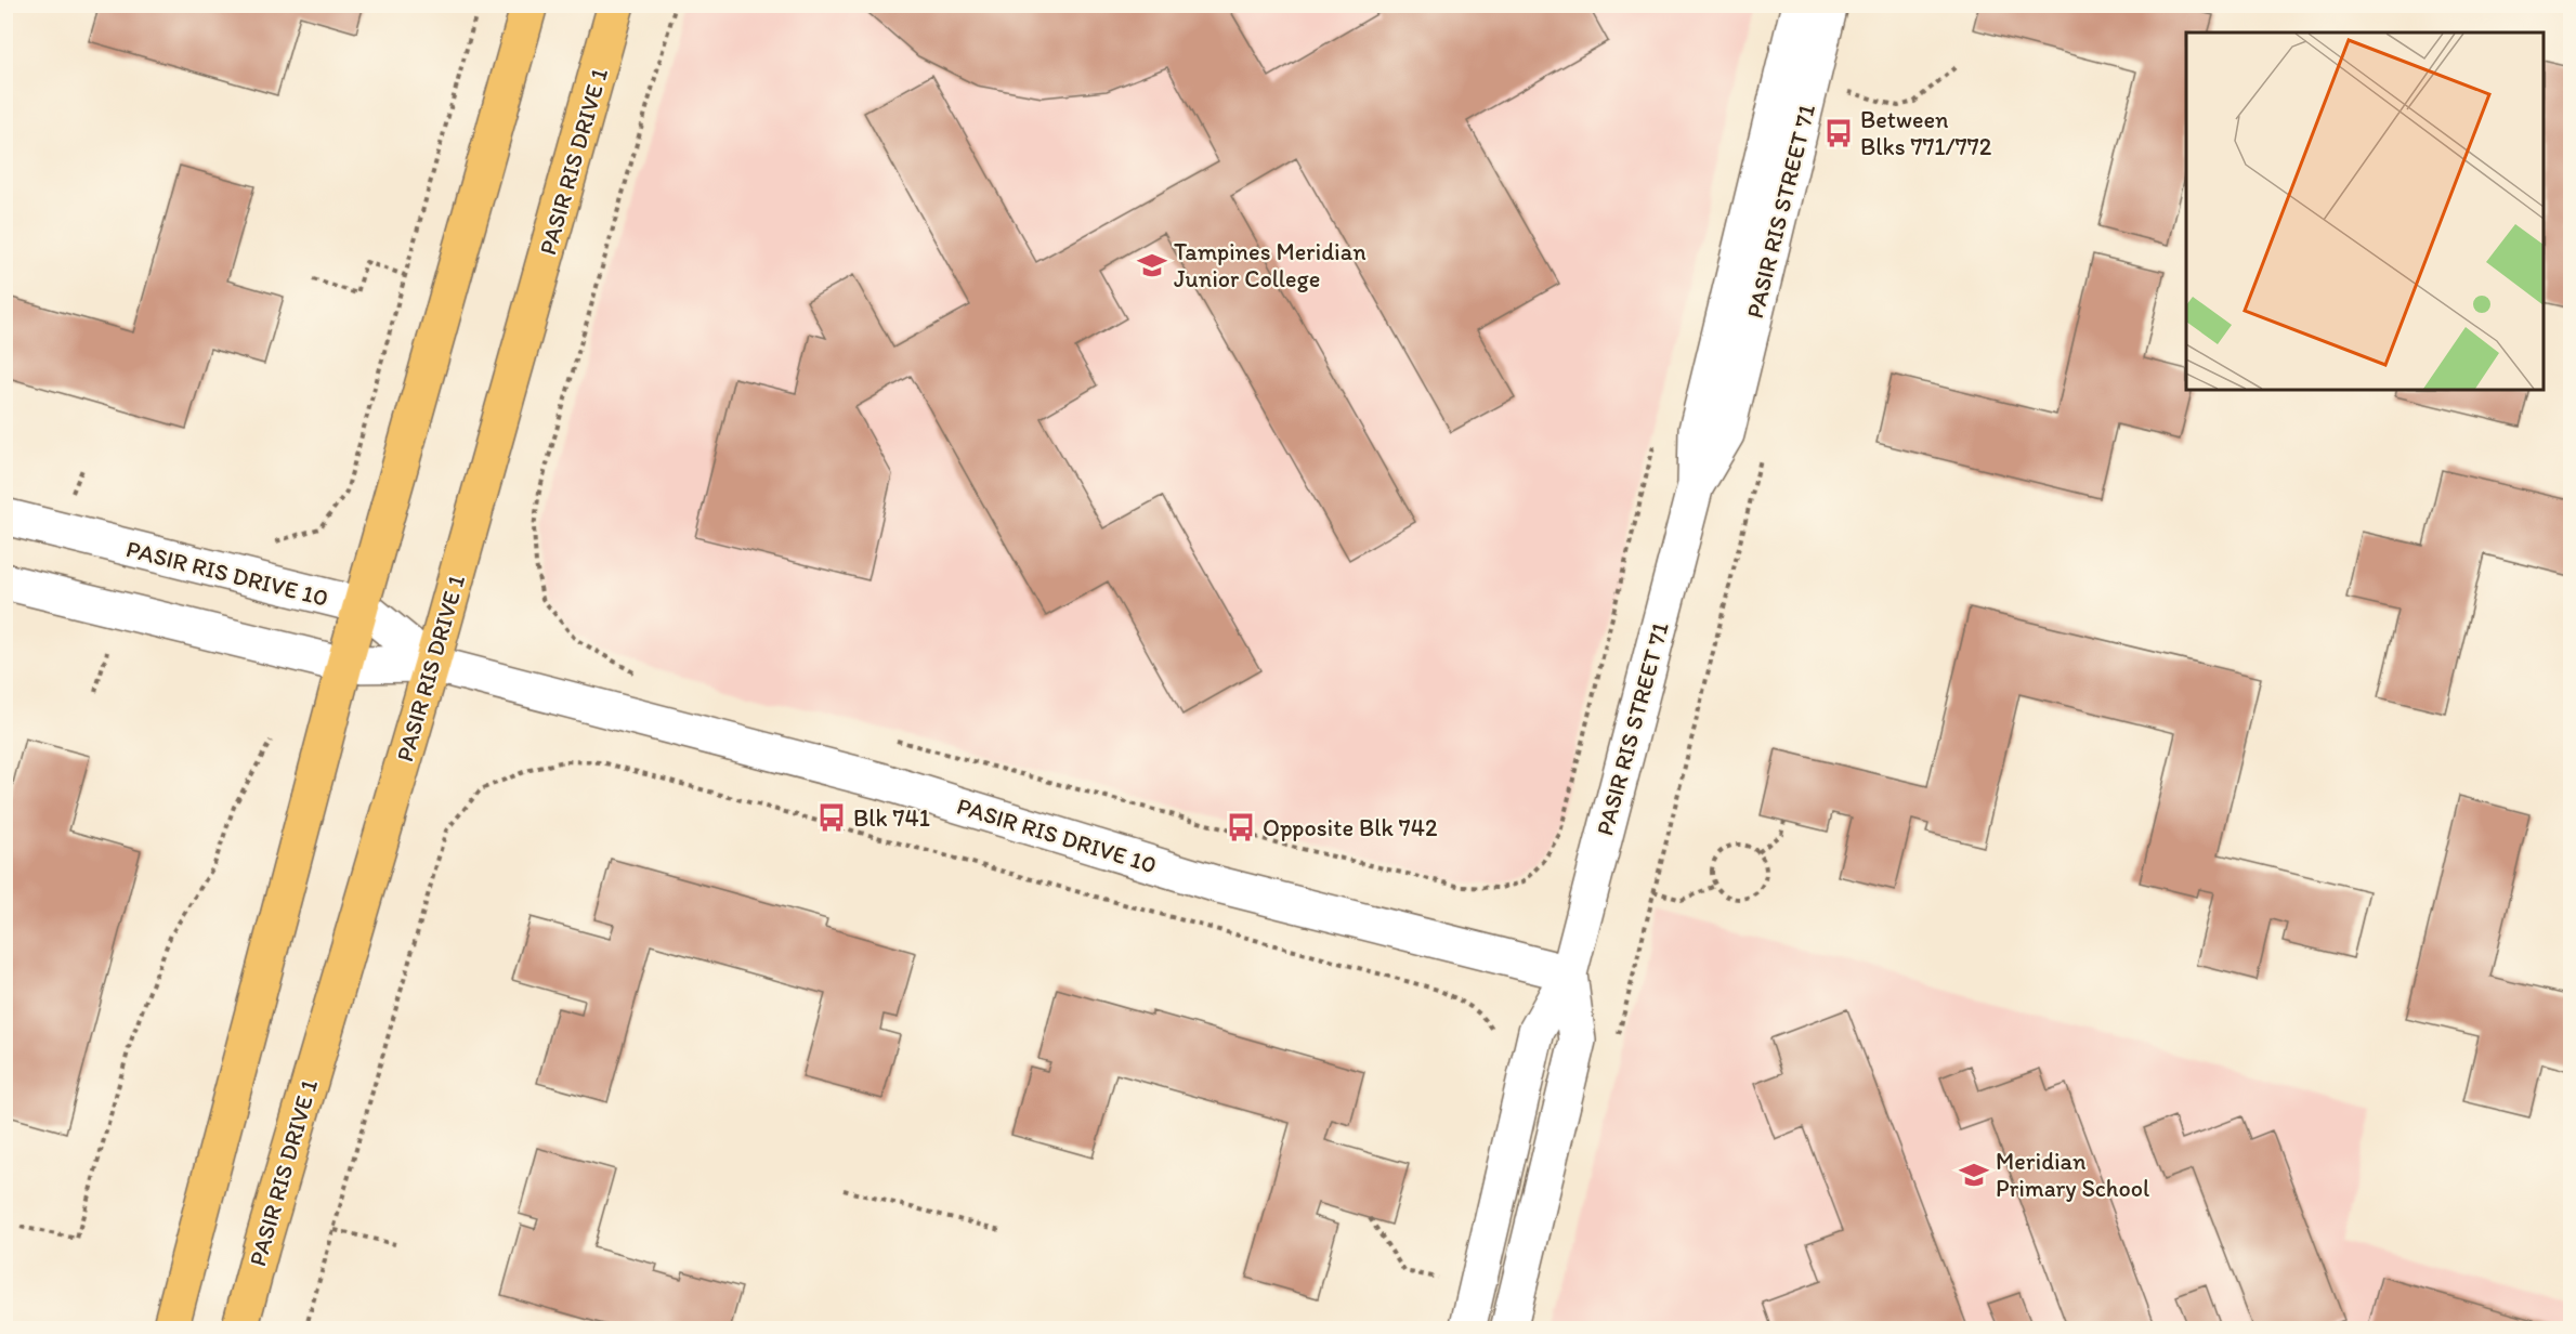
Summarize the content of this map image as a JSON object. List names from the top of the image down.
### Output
{
  "streets": {
    "main road": ["PASIR RIS DRIVE 1"],
    "street": ["PASIR RIS STREET 71", "PASIR RIS DRIVE 10"]
  },
  "crossings": [
    ["PASIR RIS DRIVE 1", "PASIR RIS DRIVE 10"],
    ["PASIR RIS STREET 71", "PASIR RIS DRIVE 10"]
  ],
  "places": {
    "bus stop": ["Between Blks 771/772", "Blk 741", "Opposite Blk 742"],
    "school or university": ["Tampines Meridian Junior College", "Meridian Primary School"]
  }
}
